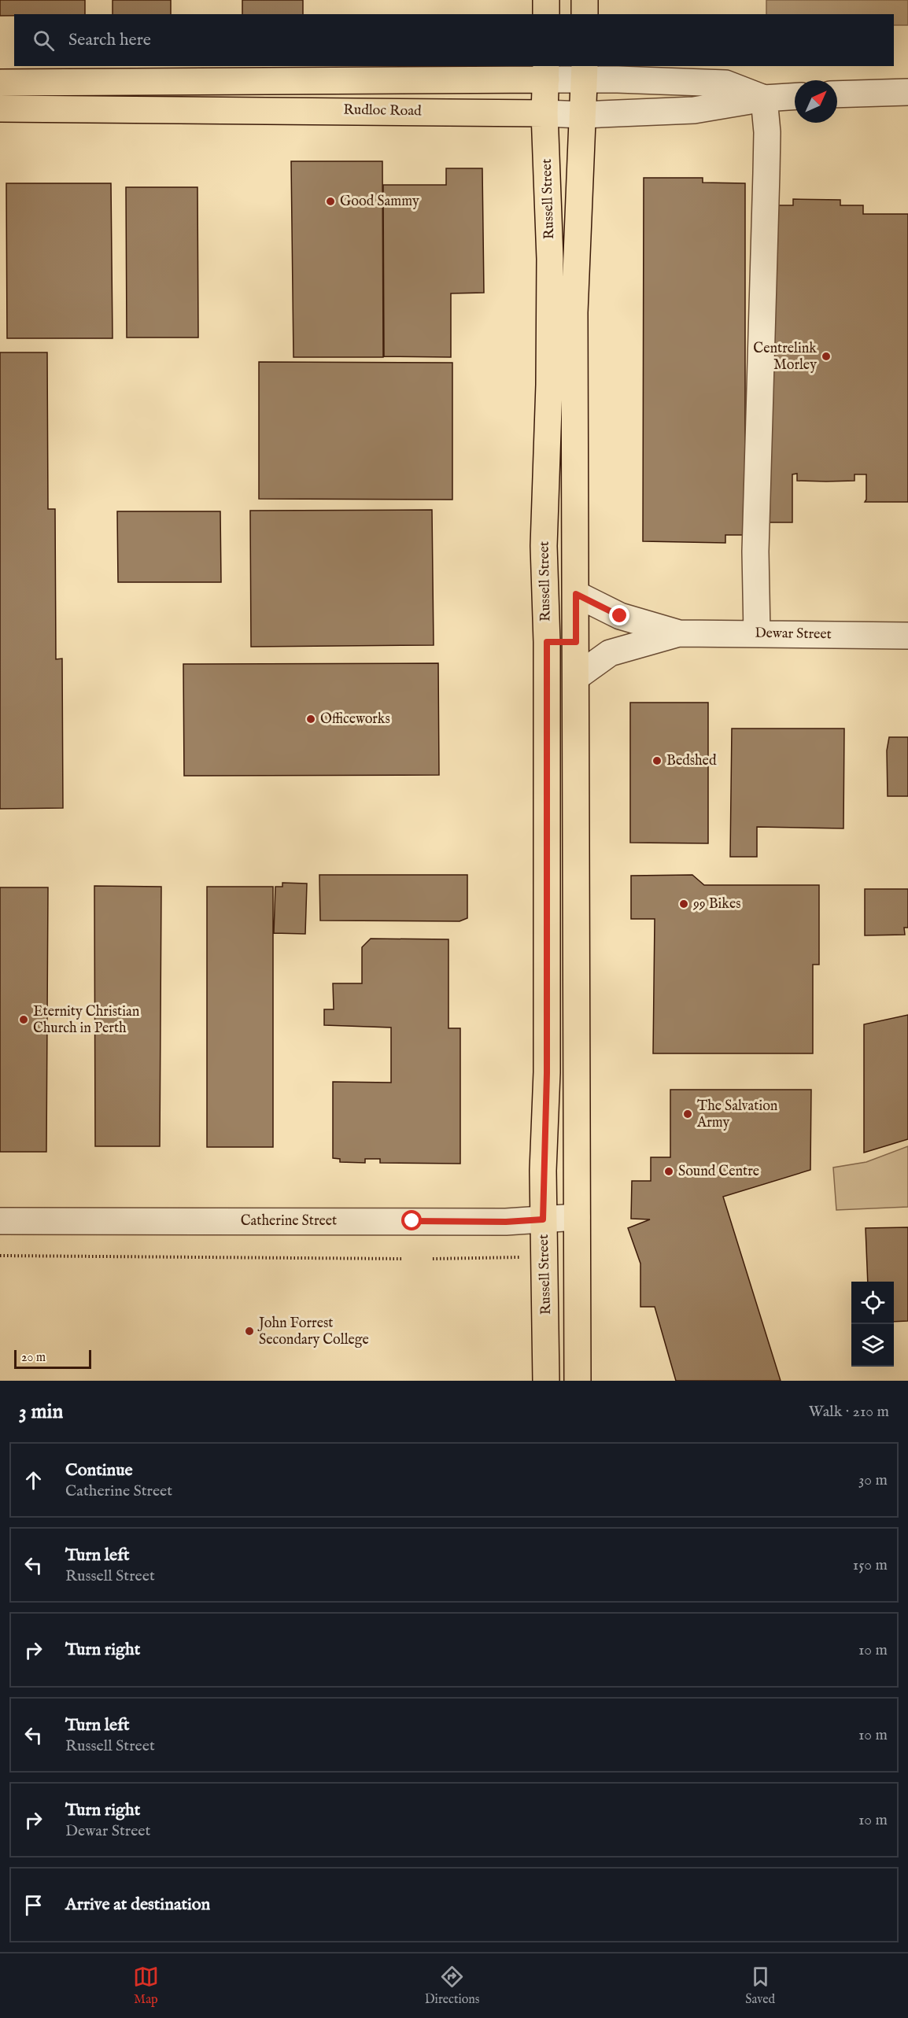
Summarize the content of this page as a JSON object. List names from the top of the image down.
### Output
{
  "streets": {
    "main road": ["Rudloc Road", "Russell Street"],
    "street": ["Dewar Street", "Catherine Street"]
  },
  "crossings": [
    ["Rudloc Road", "Russell Street"],
    ["Russell Street", "Dewar Street"],
    ["Russell Street", "Catherine Street"]
  ],
  "places": [
    "Good Sammy",
    "Centrelink Morley",
    "Officeworks",
    "Bedshed",
    "99 Bikes",
    "Eternity Christian Church in Perth",
    "The Salvation Army",
    "Sound Centre",
    "John Forrest Secondary College"
  ],
  "scale_bar": "20 m",
  "north": "top right",
  "page": {
    "search": "Search here",
    "scale": "20 m",
    "heading": ["3 min", "Walk · 210 m"],
    "list": [
      ["Continue", "Catherine Street", "30 m"],
      ["Turn left", "Russell Street", "150 m"],
      ["Turn right", "10 m"],
      ["Turn left", "Russell Street", "10 m"],
      ["Turn right", "Dewar Street", "10 m"],
      "Arrive at destination"
    ],
    "nav": ["Map", "Directions", "Saved"]
  }
}
